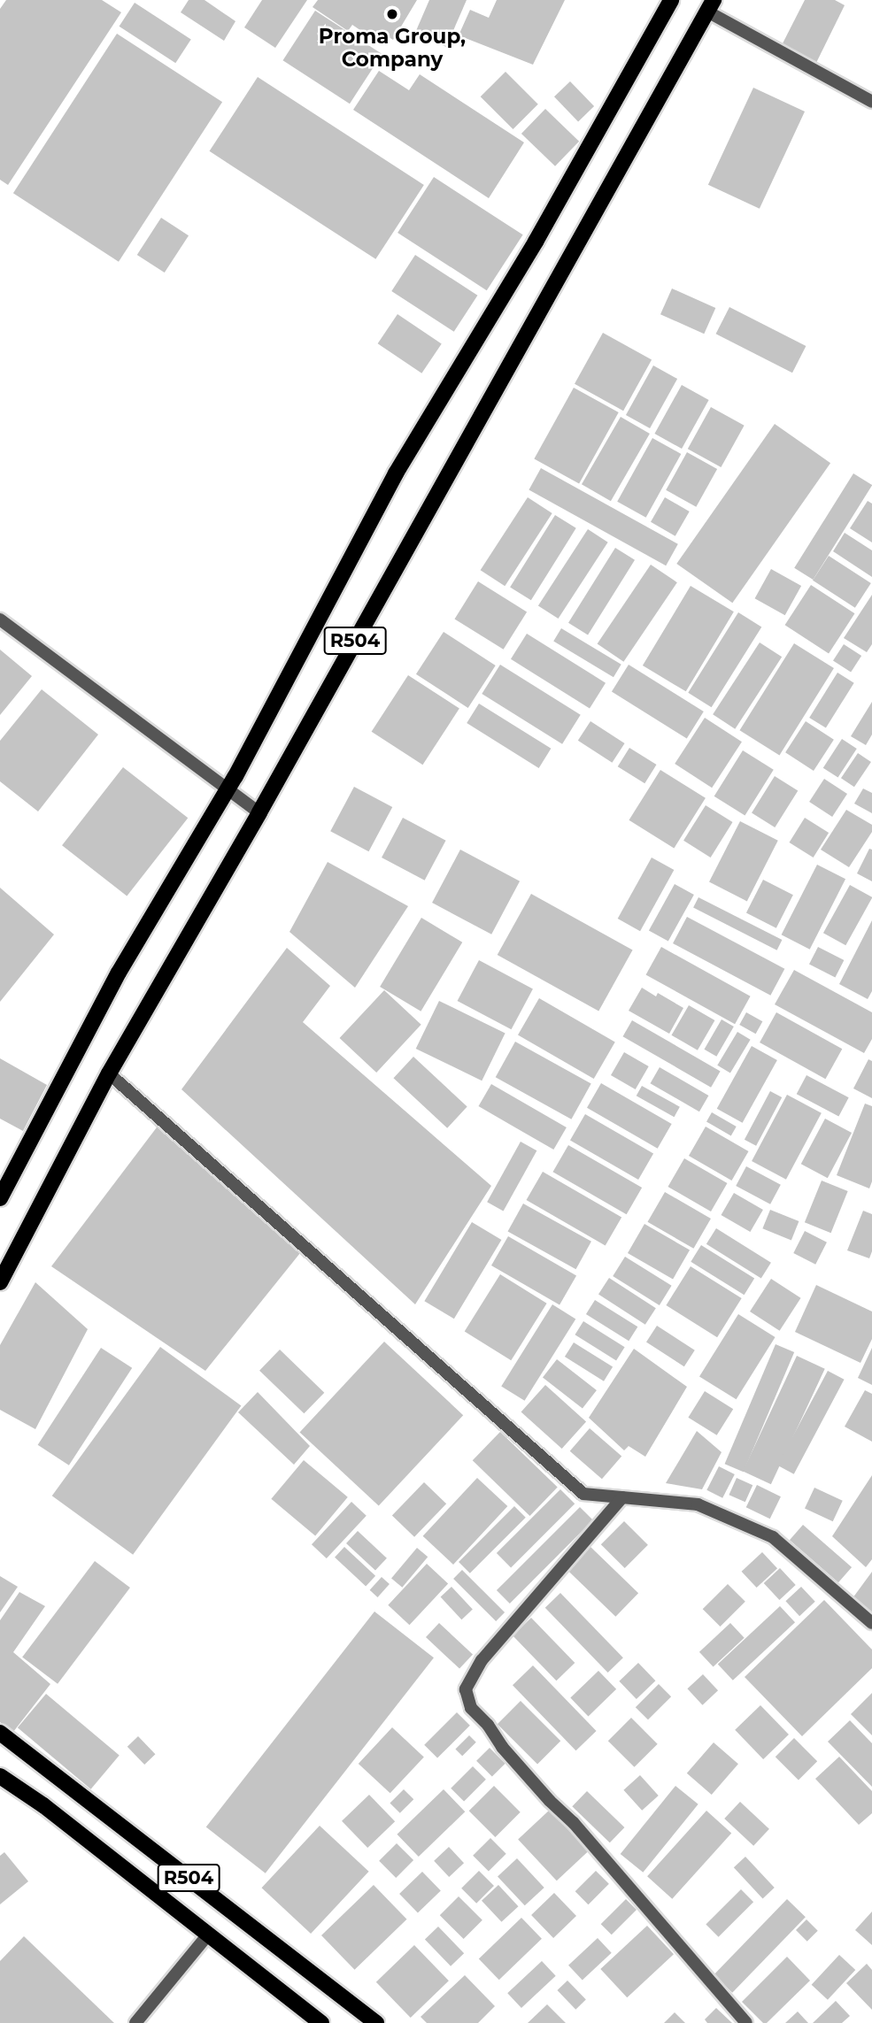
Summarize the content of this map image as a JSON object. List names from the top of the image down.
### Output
{
  "streets": {
    "main road": ["R504"]
  },
  "places": ["Proma Group, Company"]
}
